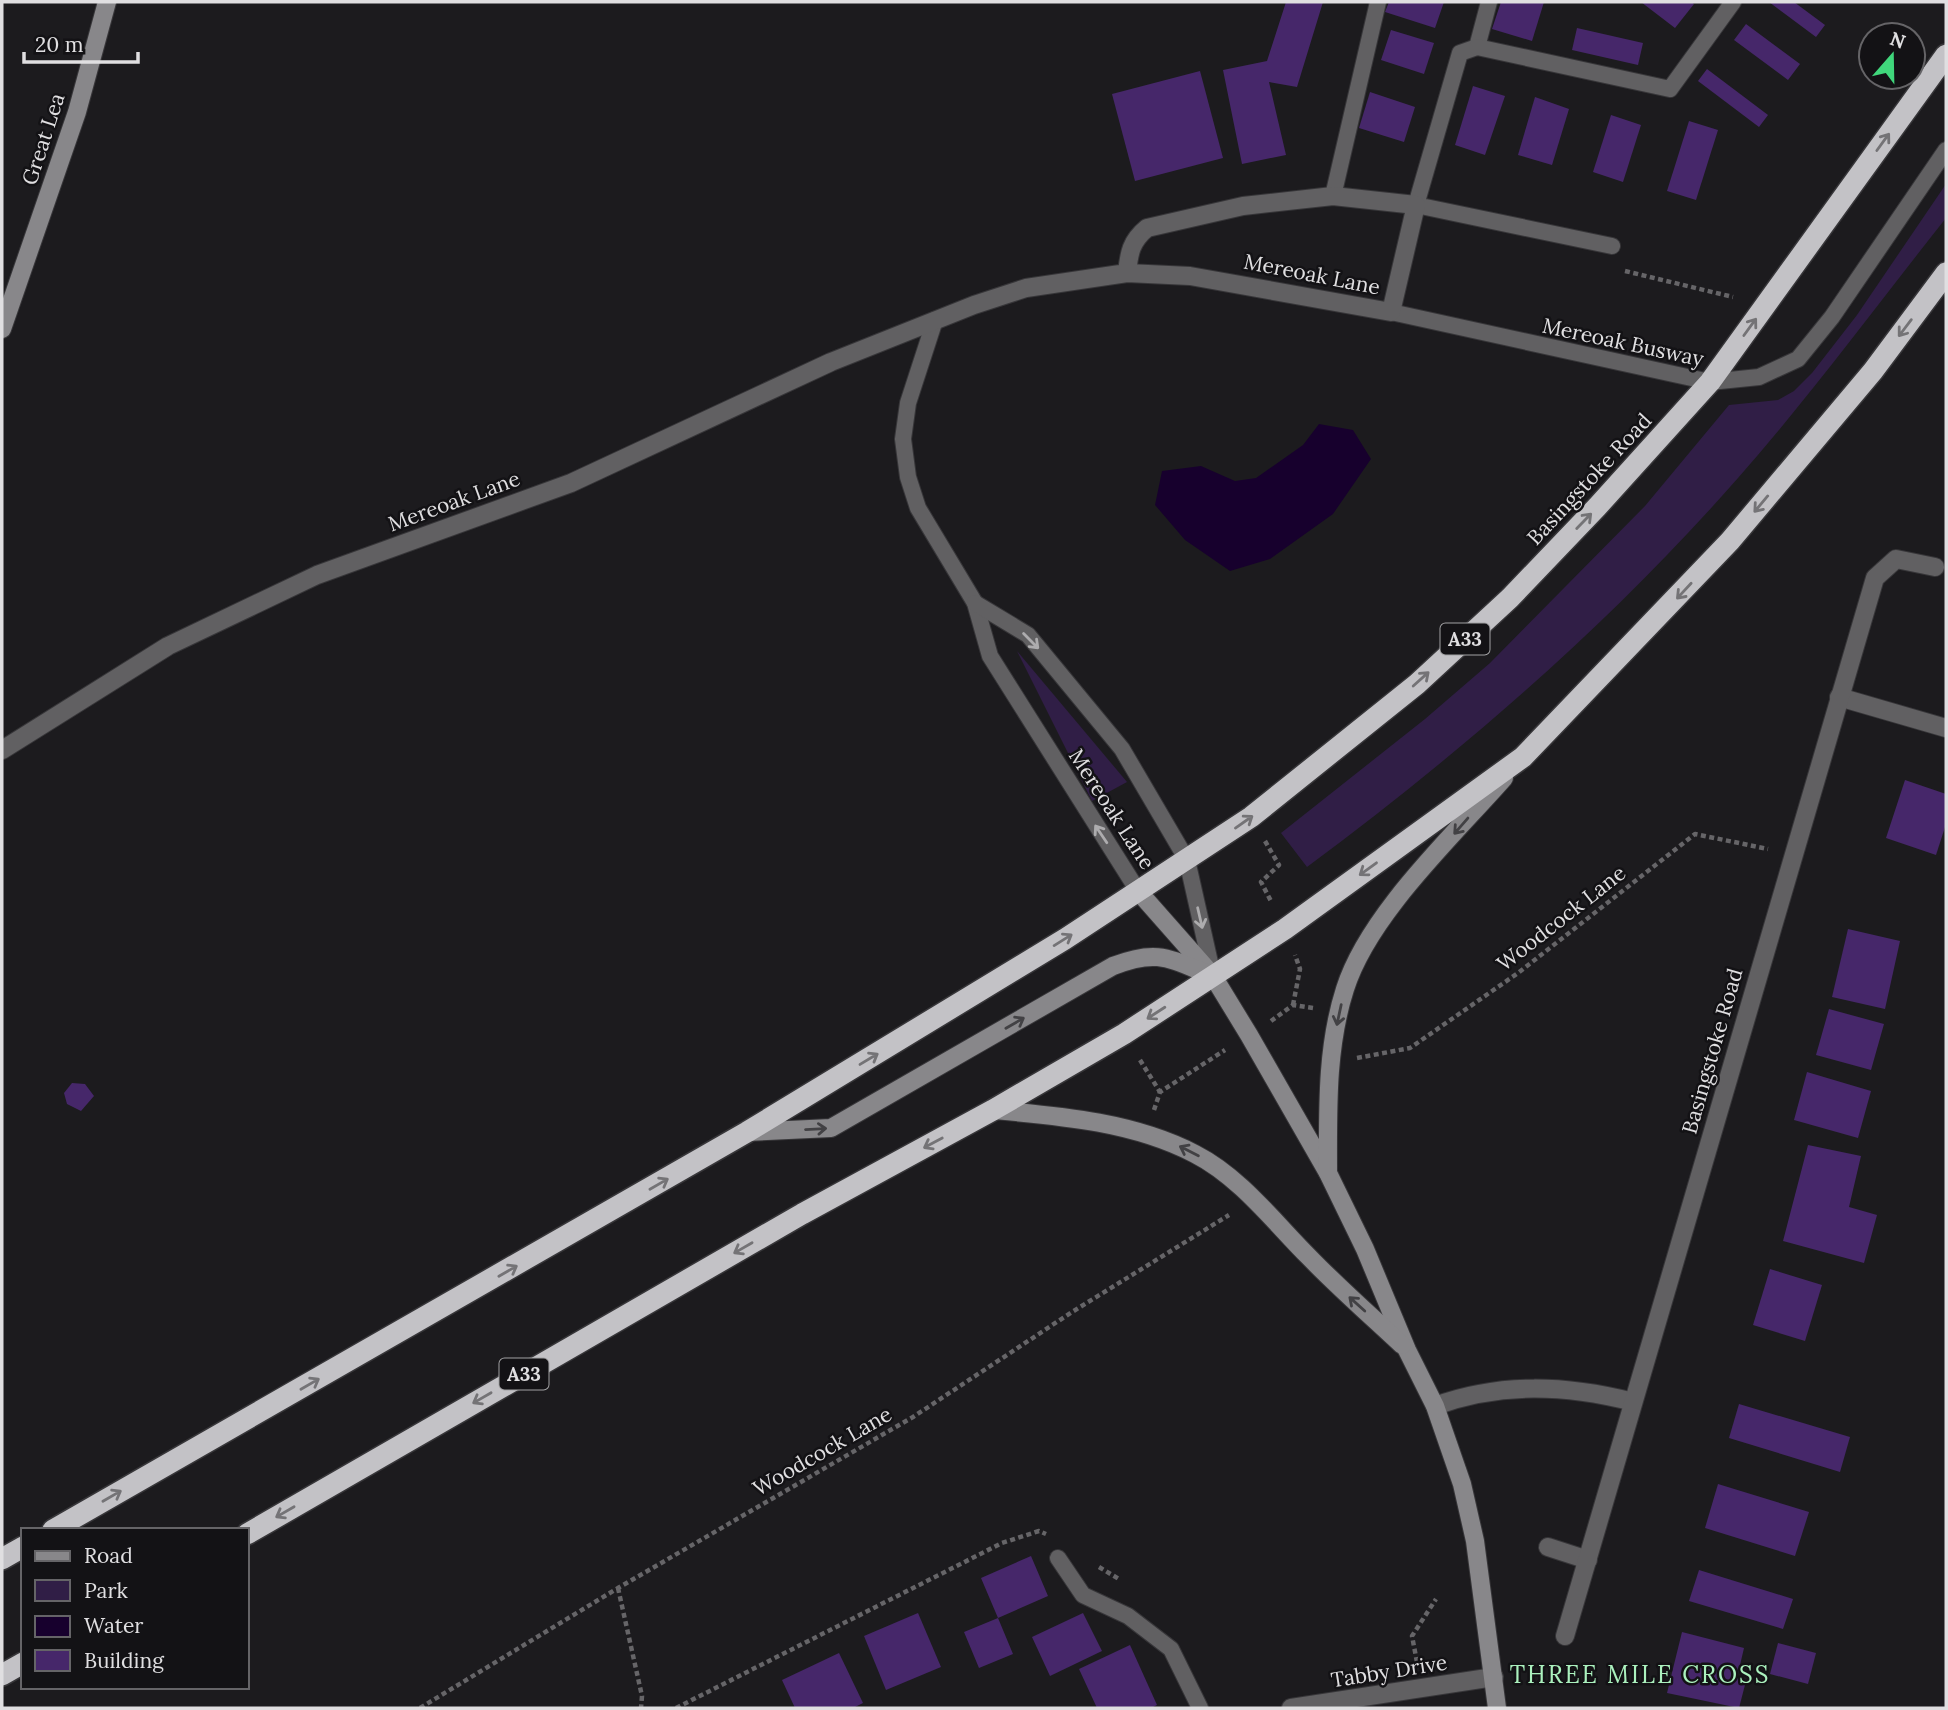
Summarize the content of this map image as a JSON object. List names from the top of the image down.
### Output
{
  "streets": {
    "highway": ["Basingstoke Road", "A33"],
    "street": ["Great Lea", "Mereoak Lane", "Tabby Drive"],
    "lane": ["Mereoak Busway"],
    "path": ["Woodcock Lane"]
  },
  "crossings": [
    ["Mereoak Lane", "Mereoak Busway"],
    ["Mereoak Lane", "Basingstoke Road"],
    ["Mereoak Lane", "A33"],
    ["Mereoak Busway", "Basingstoke Road"],
    ["Basingstoke Road", "A33"],
    ["Basingstoke Road", "Woodcock Lane"]
  ],
  "districts": ["THREE MILE CROSS"],
  "legend": [
    "Road",
    "Park",
    "Water",
    "Building"
  ],
  "scale_bar": "20 m",
  "north": "top"
}
